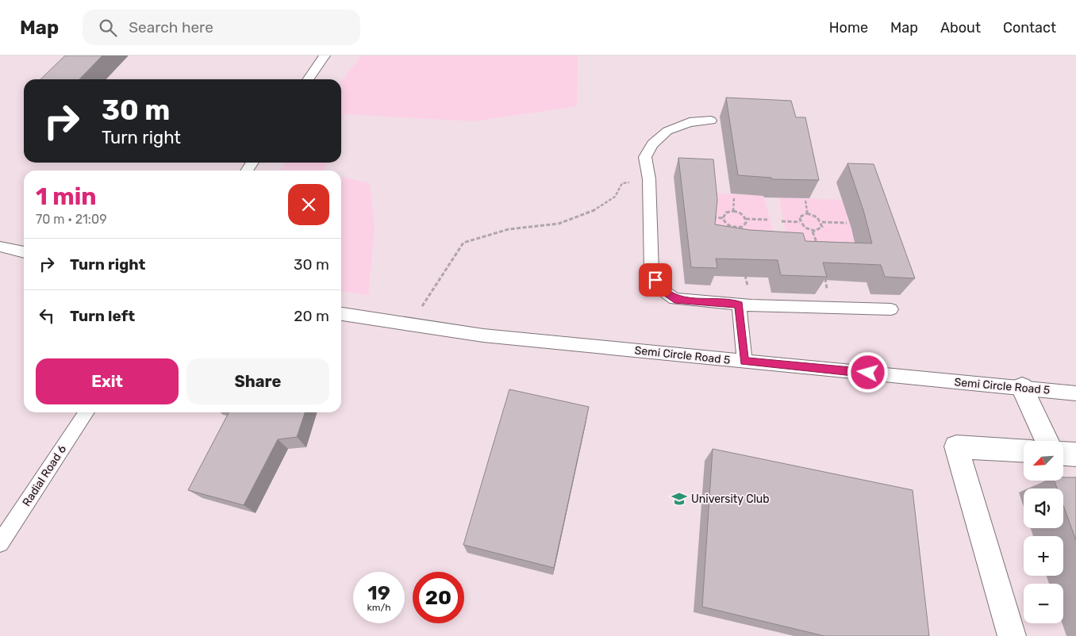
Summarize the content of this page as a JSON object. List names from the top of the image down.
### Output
{
  "streets": {
    "lane": ["Semi Circle Road 5", "Radial Road 6"]
  },
  "places": {
    "school or university": ["University Club"]
  },
  "north": "bottom left",
  "page": {
    "header": "Map",
    "search": "Search here",
    "nav": [
      "Home",
      "Map",
      "About",
      "Contact"
    ],
    "turn": ["30 m", "Turn right"],
    "heading": ["1 min", "70 m · 21:09"],
    "list": [
      {
        "name": "Turn right",
        "value": "30 m"
      },
      {
        "name": "Turn left",
        "value": "20 m"
      }
    ],
    "buttons": ["Exit", "Share"],
    "map_buttons": ["+", "−"],
    "speed": "19 km/h",
    "limit": "20"
  }
}
